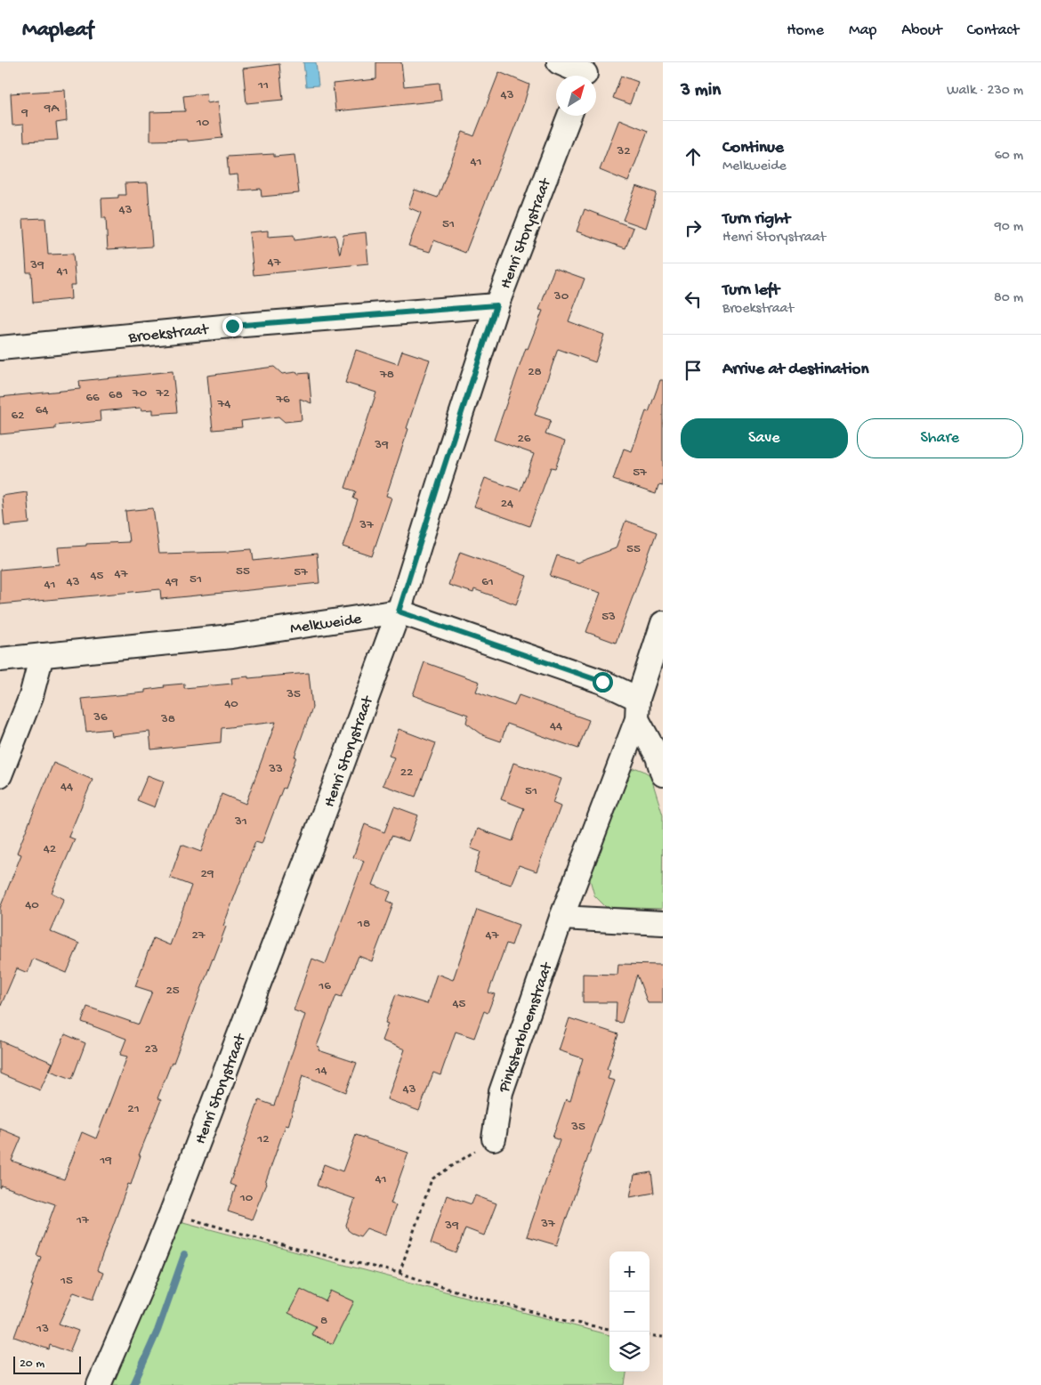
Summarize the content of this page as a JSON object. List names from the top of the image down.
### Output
{
  "streets": {
    "street": [
      "Henri Storystraat",
      "Broekstraat",
      "Melkweide",
      "Pinksterbloemstraat"
    ]
  },
  "crossings": [
    ["Henri Storystraat", "Broekstraat"],
    ["Henri Storystraat", "Melkweide"],
    ["Melkweide", "Pinksterbloemstraat"]
  ],
  "house_numbers": [
    "11",
    "43",
    "9A",
    "9",
    "10",
    "32",
    "41",
    "43",
    "51",
    "47",
    "39",
    "41",
    "30",
    "28",
    "78",
    "70",
    "72",
    "68",
    "66",
    "76",
    "74",
    "64",
    "62",
    "26",
    "39",
    "57",
    "24",
    "37",
    "55",
    "55",
    "57",
    "47",
    "45",
    "51",
    "43",
    "49",
    "61",
    "41",
    "53",
    "35",
    "40",
    "36",
    "38",
    "44",
    "33",
    "22",
    "44",
    "51",
    "31",
    "42",
    "29",
    "40",
    "18",
    "27",
    "47",
    "16",
    "25",
    "45",
    "23",
    "14",
    "43",
    "21",
    "35",
    "12",
    "19",
    "41",
    "10",
    "17",
    "37",
    "39",
    "15",
    "8",
    "13"
  ],
  "scale_bar": "20 m",
  "north": "top right",
  "page": {
    "header": "Mapleaf",
    "nav": [
      "Home",
      "Map",
      "About",
      "Contact"
    ],
    "heading": ["3 min", "Walk · 230 m"],
    "list": [
      ["Continue", "Melkweide", "60 m"],
      ["Turn right", "Henri Storystraat", "90 m"],
      ["Turn left", "Broekstraat", "80 m"],
      "Arrive at destination"
    ],
    "buttons": ["Save", "Share"],
    "map_buttons": ["+", "−"],
    "scale": "20 m"
  }
}
